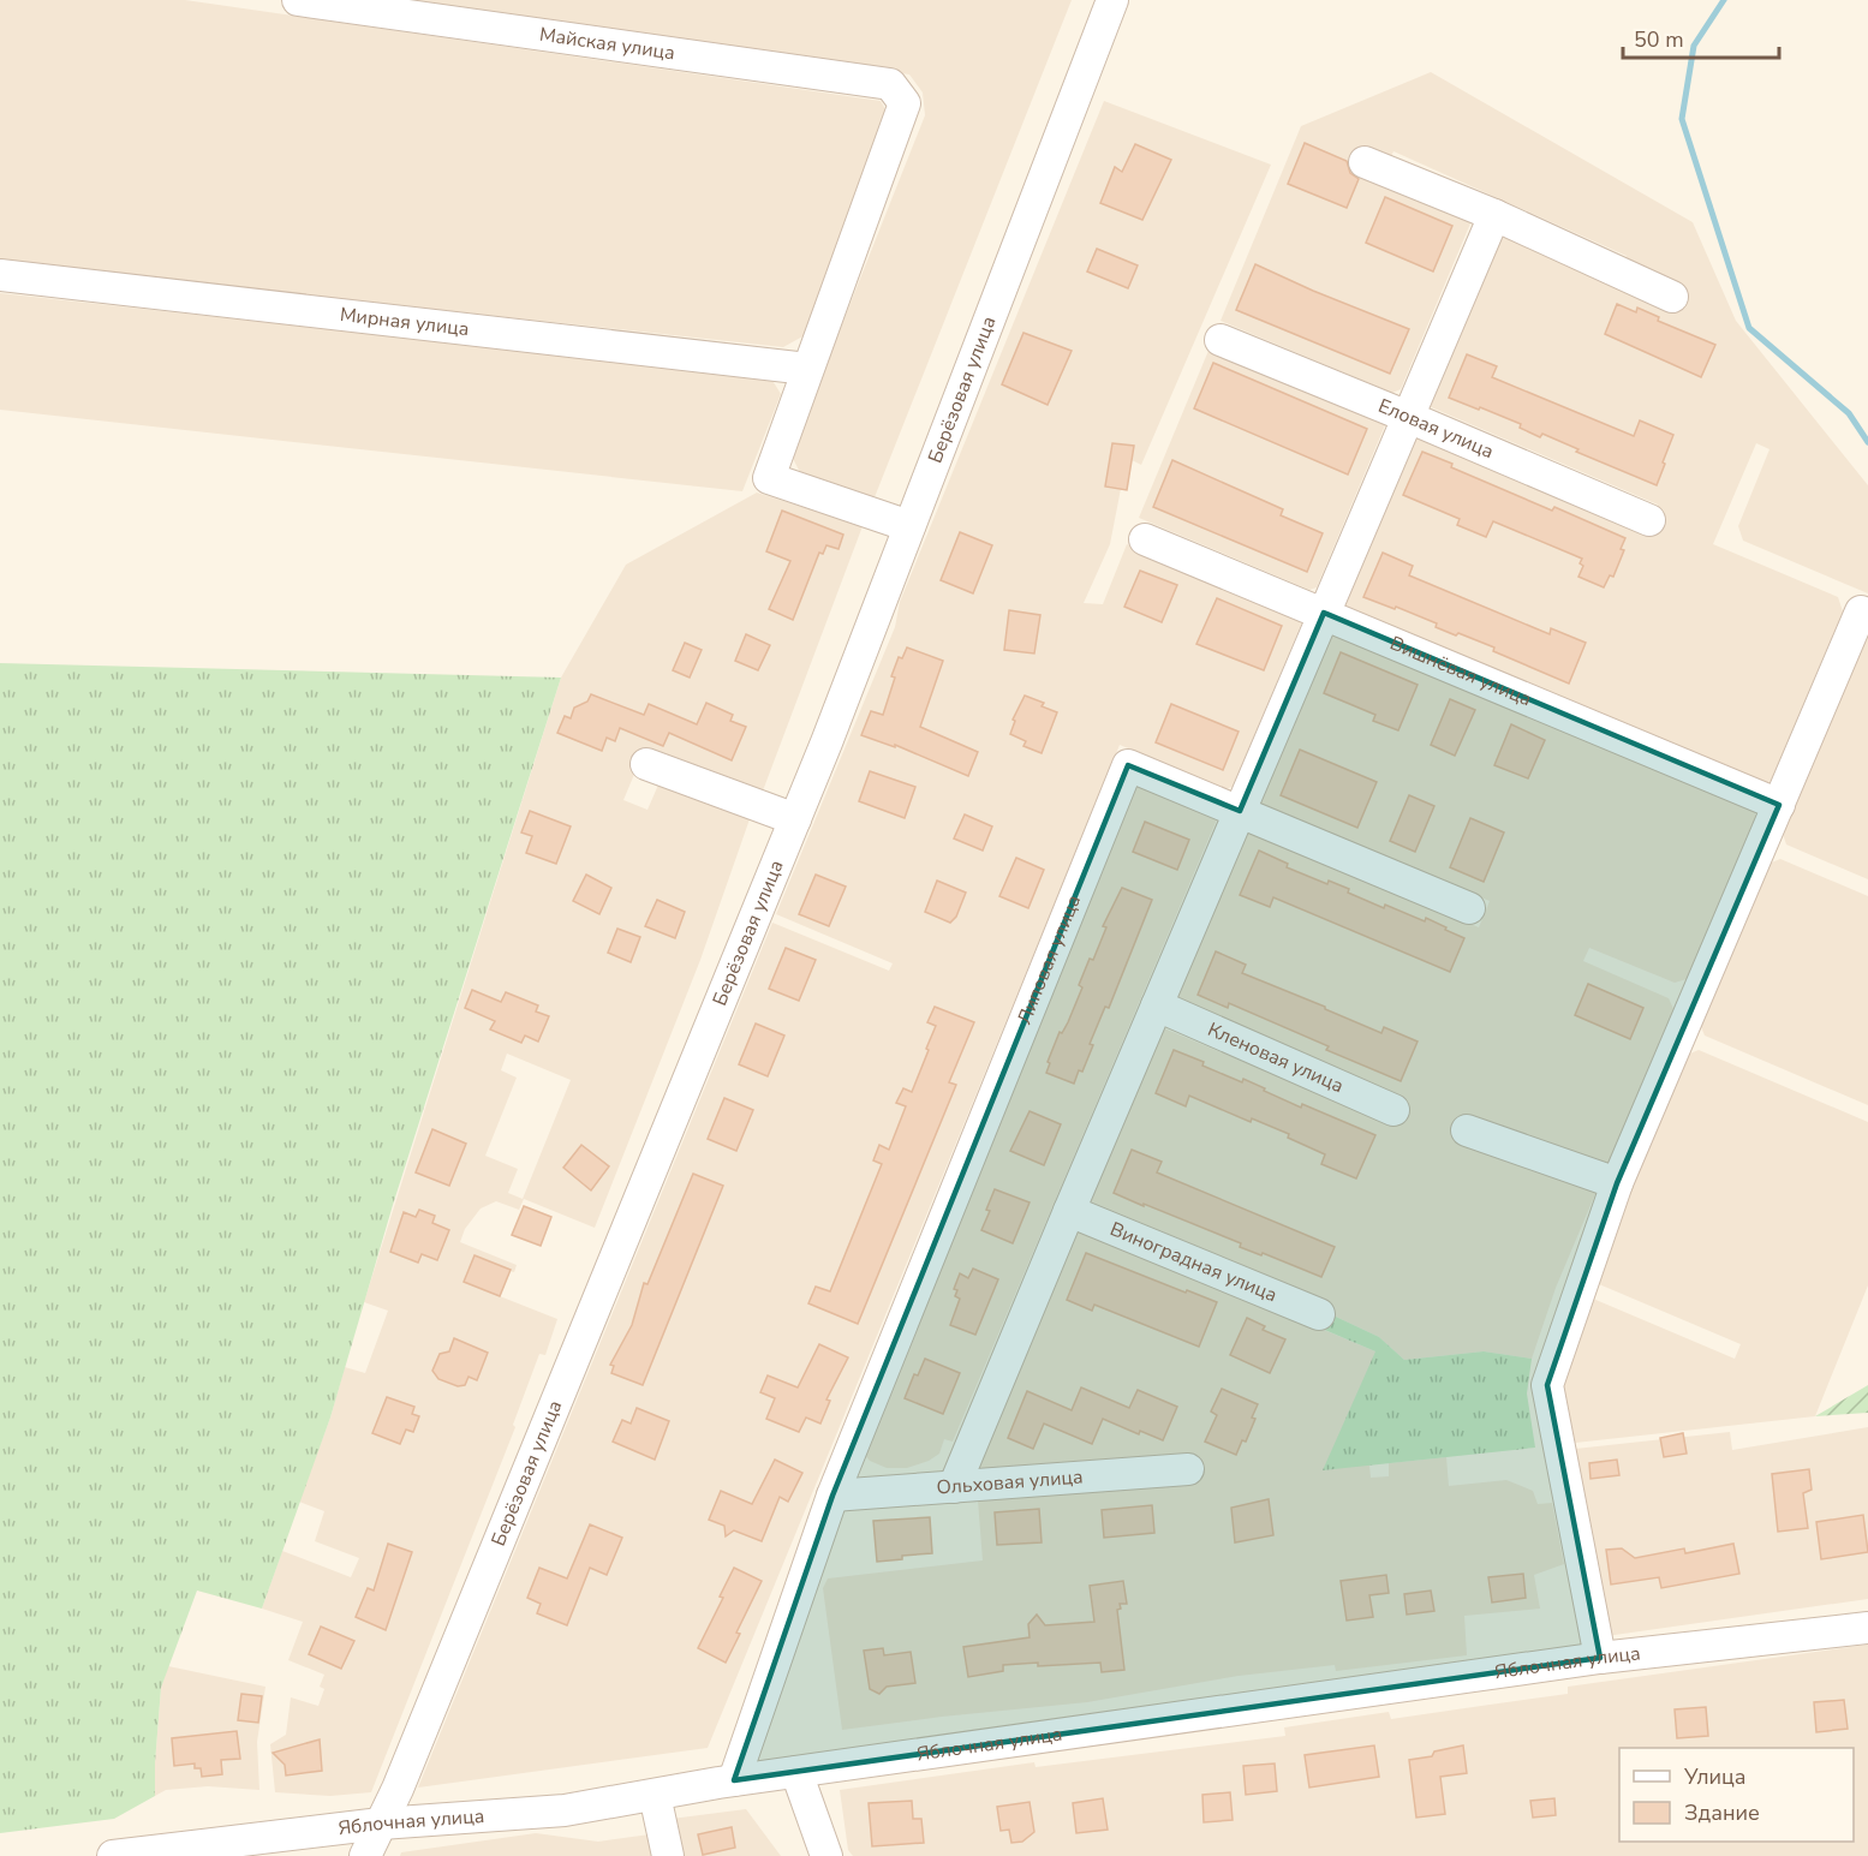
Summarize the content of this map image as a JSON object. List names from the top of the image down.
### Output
{
  "streets": {
    "street": [
      "Майская улица",
      "Мирная улица",
      "Берёзовая улица",
      "Еловая улица",
      "Вишнёвая улица",
      "Липовая улица",
      "Кленовая улица",
      "Виноградная улица",
      "Ольховая улица",
      "Яблочная улица"
    ]
  },
  "crossings": [
    ["Майская улица", "Мирная улица"],
    ["Берёзовая улица", "Яблочная улица"],
    ["Липовая улица", "Ольховая улица"]
  ],
  "legend": ["Улица", "Здание"],
  "scale_bar": "50 m"
}
